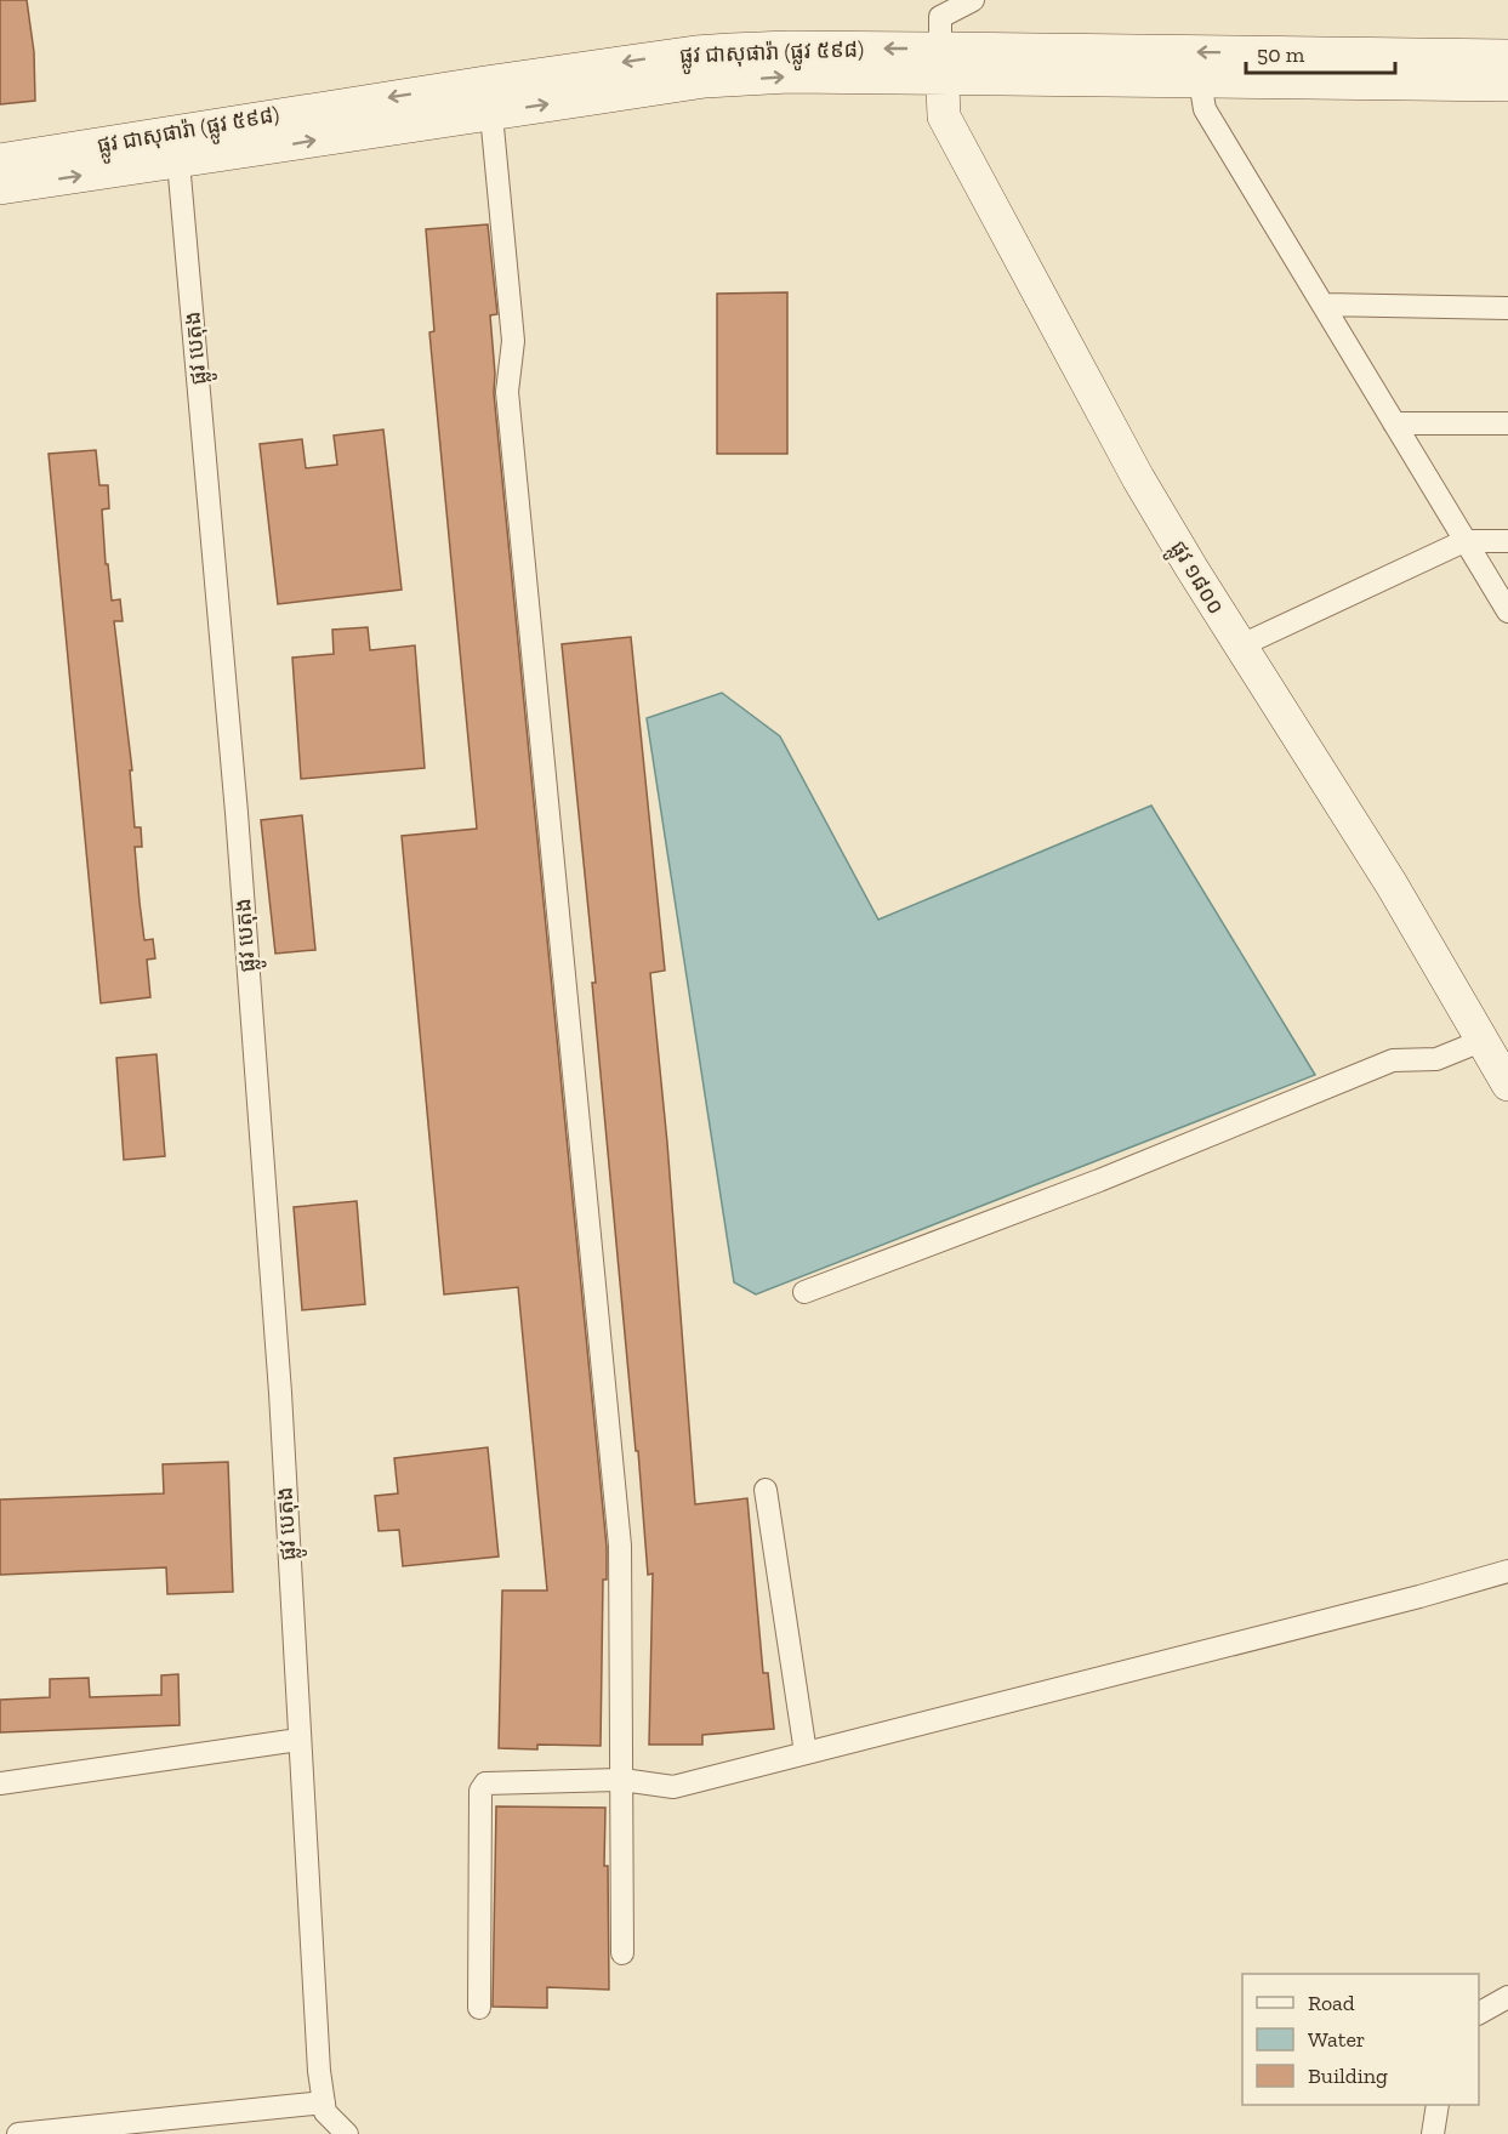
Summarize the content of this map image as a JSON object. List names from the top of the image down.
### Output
{
  "streets": {
    "main road": ["ផ្លូវ ជាសុផារ៉ា (ផ្លូវ ៥៩៨)", "ផ្លូវ ១៨០០"],
    "street": ["ផ្លូវ បេតុង"]
  },
  "crossings": [
    ["ផ្លូវ ជាសុផារ៉ា (ផ្លូវ ៥៩៨)", "ផ្លូវ បេតុង"],
    ["ផ្លូវ ជាសុផារ៉ា (ផ្លូវ ៥៩៨)", "ផ្លូវ ១៨០០"]
  ],
  "legend": ["Road", "Water", "Building"],
  "scale_bar": "50 m"
}
